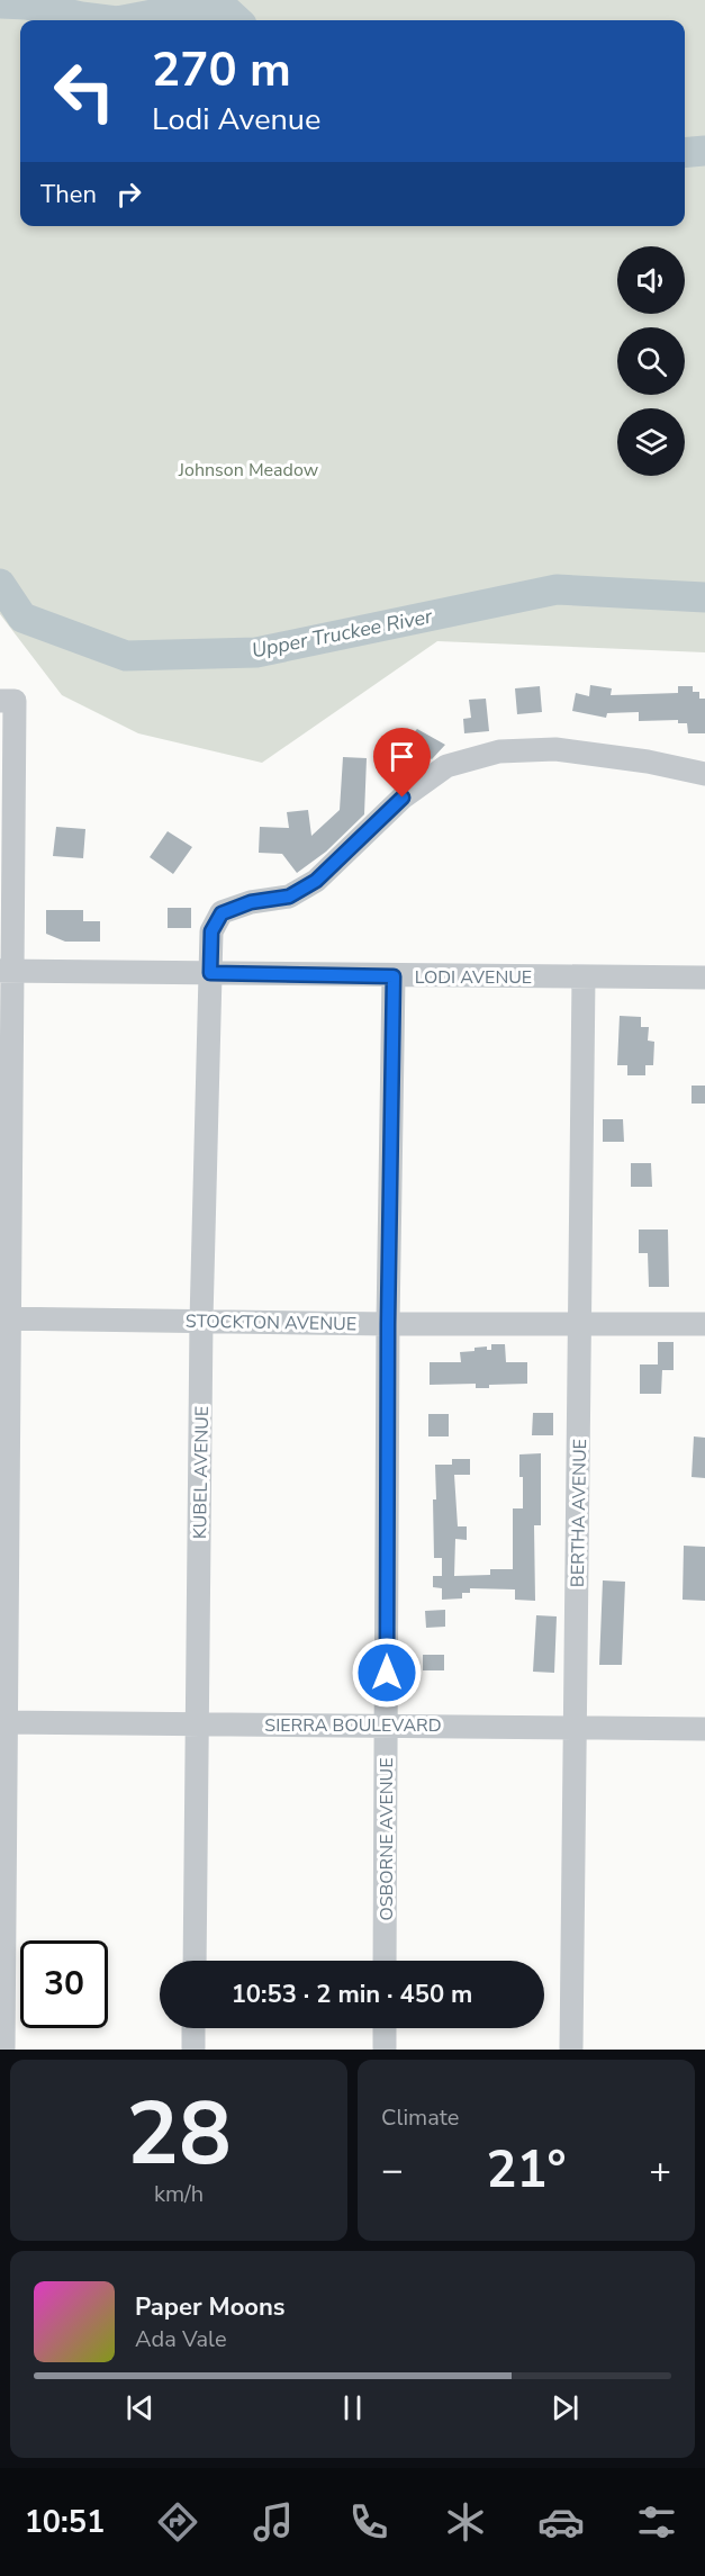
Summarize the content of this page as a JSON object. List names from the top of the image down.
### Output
{
  "streets": {
    "street": [
      "LODI AVENUE",
      "STOCKTON AVENUE",
      "KUBEL AVENUE",
      "BERTHA AVENUE",
      "SIERRA BOULEVARD",
      "OSBORNE AVENUE"
    ]
  },
  "crossings": [
    ["LODI AVENUE", "KUBEL AVENUE"],
    ["LODI AVENUE", "BERTHA AVENUE"],
    ["LODI AVENUE", "OSBORNE AVENUE"],
    ["STOCKTON AVENUE", "KUBEL AVENUE"],
    ["STOCKTON AVENUE", "BERTHA AVENUE"],
    ["STOCKTON AVENUE", "OSBORNE AVENUE"],
    ["KUBEL AVENUE", "SIERRA BOULEVARD"],
    ["BERTHA AVENUE", "SIERRA BOULEVARD"],
    ["SIERRA BOULEVARD", "OSBORNE AVENUE"]
  ],
  "water": ["Upper Truckee River"],
  "parks": ["Johnson Meadow"],
  "page": {
    "turn": ["270 m", "Lodi Avenue"],
    "then": "Then",
    "limit": "30",
    "trip": "10:53 · 2 min · 450 m",
    "tile": [
      ["28", "km/h"],
      "Climate"
    ],
    "heat": ["−", "21°", "+"],
    "song": ["Paper Moons", "Ada Vale"],
    "tabs": "10:51"
  }
}
